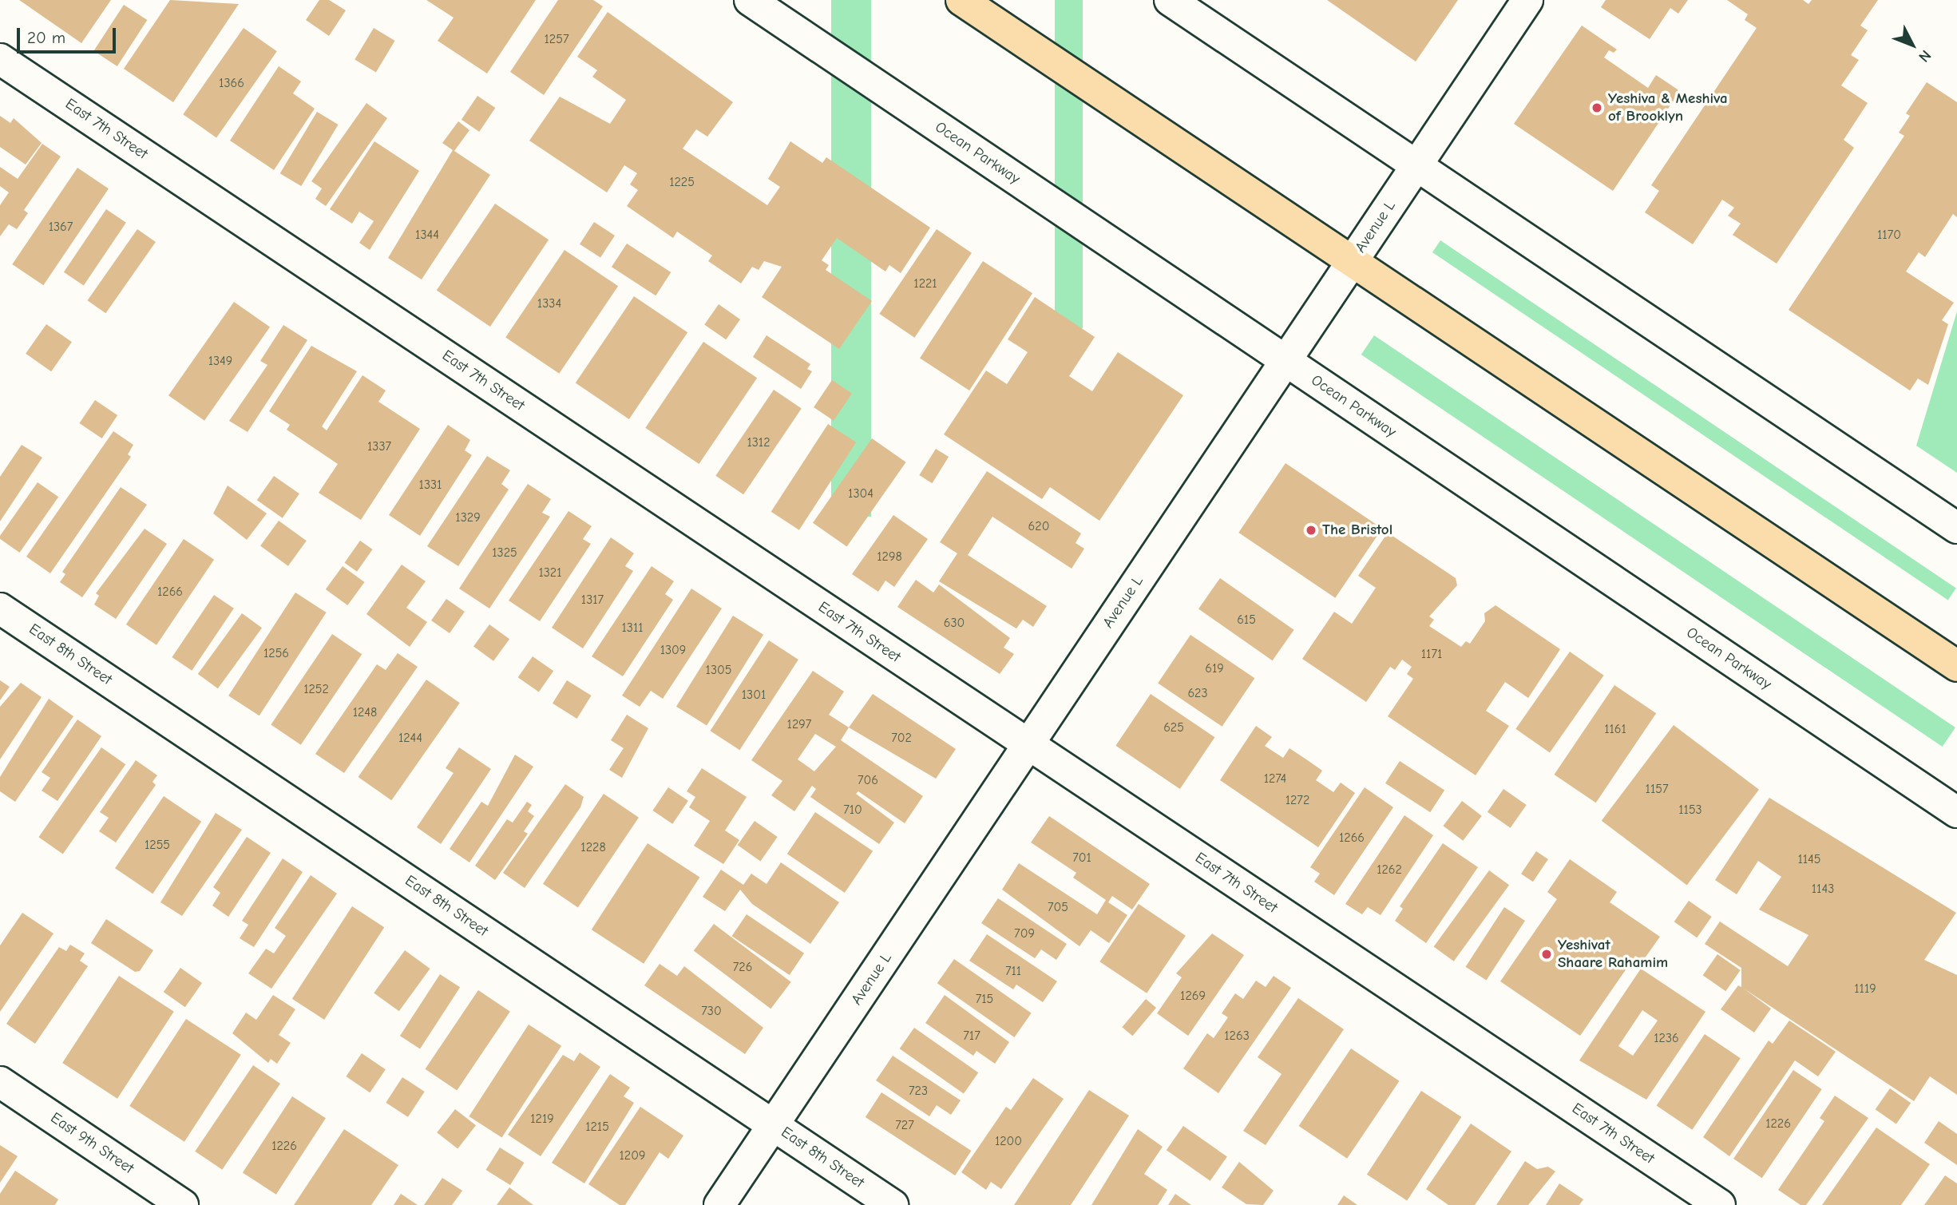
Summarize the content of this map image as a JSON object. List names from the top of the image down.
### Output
{
  "streets": {
    "street": [
      "East 7th Street",
      "Ocean Parkway",
      "Avenue L",
      "East 8th Street",
      "East 9th Street"
    ]
  },
  "crossings": [
    ["East 7th Street", "Avenue L"],
    ["Ocean Parkway", "Avenue L"],
    ["Avenue L", "East 8th Street"]
  ],
  "places": ["Yeshiva & Meshiva of Brooklyn", "The Bristol", "Yeshivat Shaare Rahamim"],
  "house_numbers": [
    "1257",
    "1366",
    "1225",
    "1367",
    "1344",
    "1170",
    "1221",
    "1334",
    "1349",
    "1312",
    "1337",
    "1331",
    "1304",
    "1329",
    "620",
    "1325",
    "1298",
    "1321",
    "1266",
    "1317",
    "615",
    "630",
    "1311",
    "1309",
    "1256",
    "1171",
    "619",
    "1305",
    "1252",
    "623",
    "1301",
    "1248",
    "1297",
    "625",
    "1161",
    "1244",
    "702",
    "1274",
    "706",
    "1157",
    "1272",
    "710",
    "1153",
    "1266",
    "1255",
    "1228",
    "701",
    "1145",
    "1262",
    "1143",
    "705",
    "709",
    "726",
    "711",
    "1119",
    "1269",
    "715",
    "730",
    "717",
    "1263",
    "1236",
    "723",
    "1219",
    "1226",
    "727",
    "1215",
    "1200",
    "1226",
    "1209"
  ],
  "scale_bar": "20 m",
  "north": "bottom right"
}
